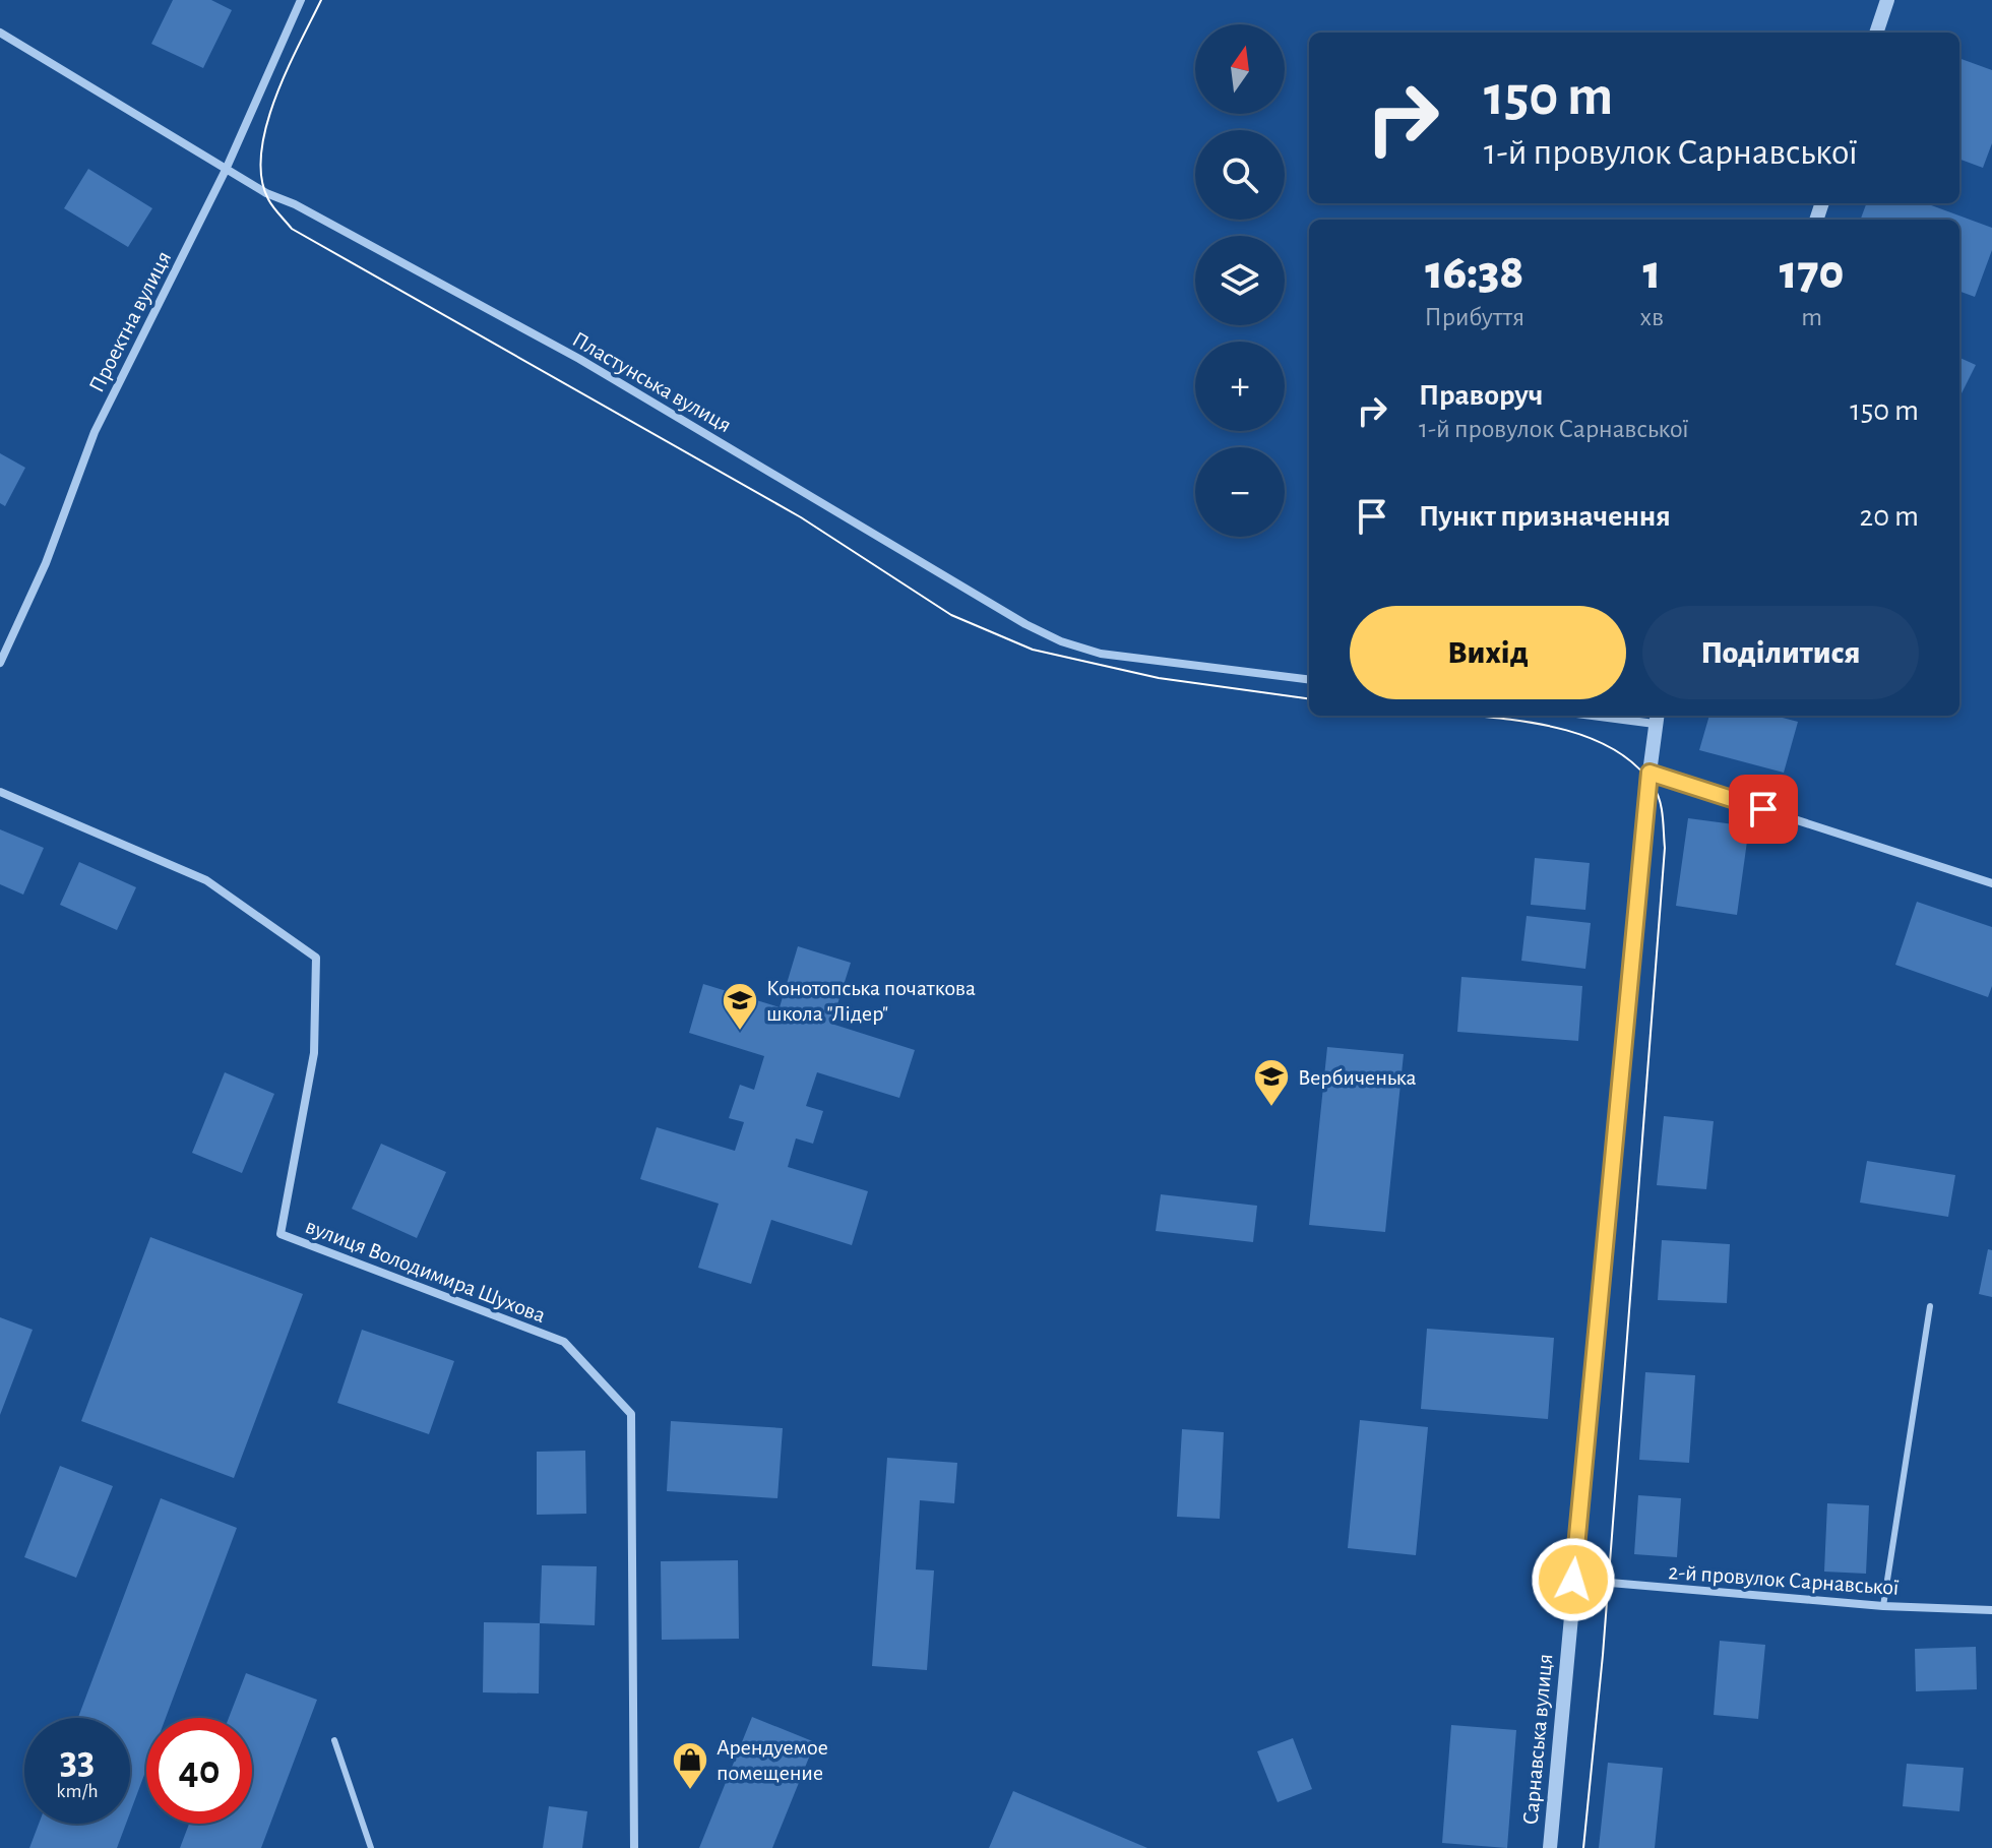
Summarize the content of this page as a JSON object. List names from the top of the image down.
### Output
{
  "streets": {
    "street": [
      "Проектна вулиця",
      "Пластунська вулиця",
      "вулиця Володимира Шухова",
      "2-й провулок Сарнавської",
      "Сарнавська вулиця"
    ]
  },
  "crossings": [
    ["Проектна вулиця", "Пластунська вулиця"],
    ["2-й провулок Сарнавської", "Сарнавська вулиця"]
  ],
  "places": {
    "school or university": ["Конотопська початкова школа \"Лідер\"", "Вербиченька"],
    "shop": ["Арендуемое помещение"]
  },
  "north": "top",
  "page": {
    "map_buttons": ["+", "−"],
    "turn": ["150 m", "1-й провулок Сарнавської"],
    "eta": [
      "16:38",
      "Прибуття",
      "1",
      "хв",
      "170",
      "m"
    ],
    "list": [
      {
        "name": "Праворуч",
        "note": "1-й провулок Сарнавської",
        "value": "150 m"
      },
      {
        "name": "Пункт призначення",
        "value": "20 m"
      }
    ],
    "buttons": ["Вихід", "Поділитися"],
    "speed": "33 km/h",
    "limit": "40"
  }
}
